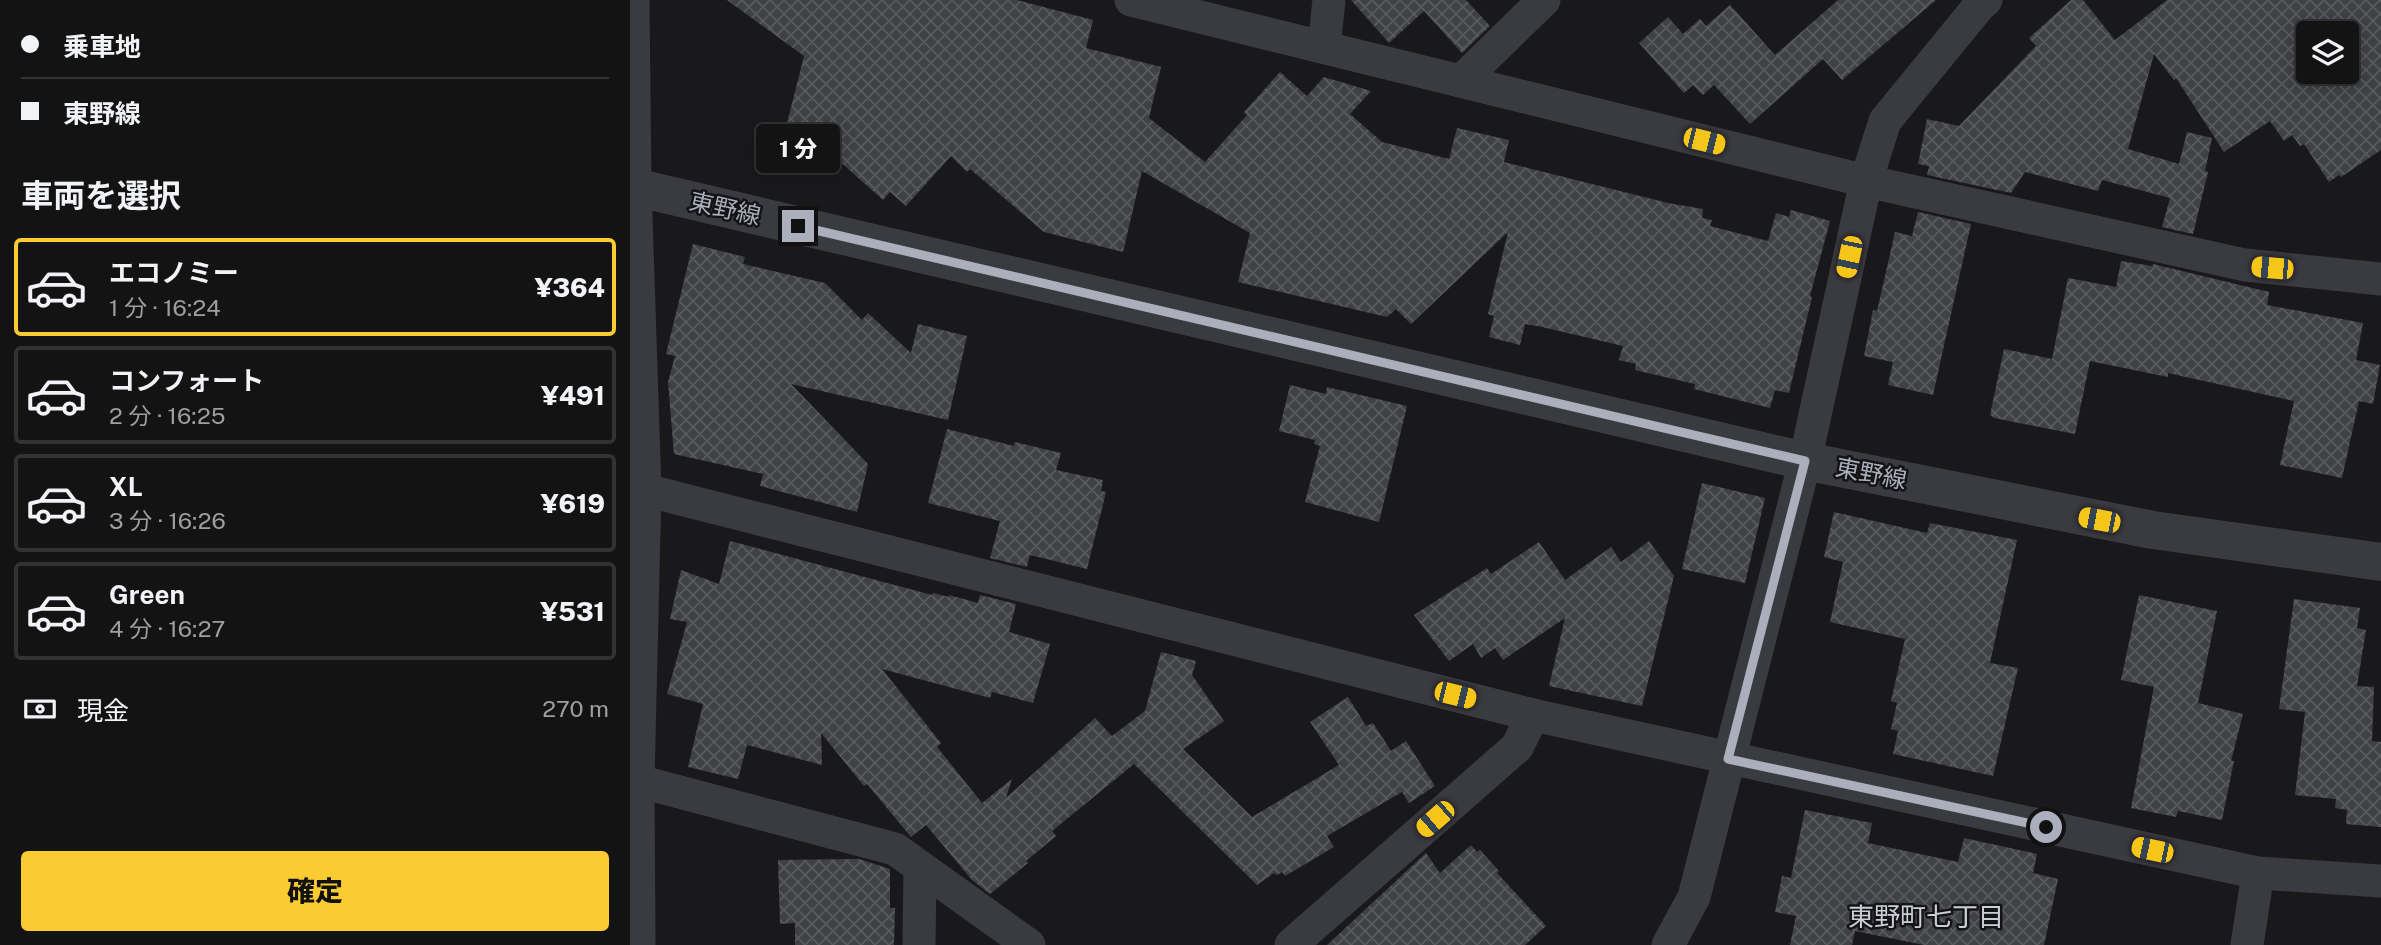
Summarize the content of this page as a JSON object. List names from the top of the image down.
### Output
{
  "streets": {
    "street": ["東野線"]
  },
  "districts": ["東野町七丁目"],
  "page": {
    "banner": ["乗車地", "東野線"],
    "bubble": "1 分",
    "heading": "車両を選択",
    "list": [
      {
        "name": "エコノミー",
        "note": "1 分 · 16:24",
        "value": "¥364"
      },
      {
        "name": "コンフォート",
        "note": "2 分 · 16:25",
        "value": "¥491"
      },
      {
        "name": "XL",
        "note": "3 分 · 16:26",
        "value": "¥619"
      },
      {
        "name": "Green",
        "note": "4 分 · 16:27",
        "value": "¥531"
      }
    ],
    "pay": ["現金", "270 m"],
    "buttons": "確定"
  }
}
